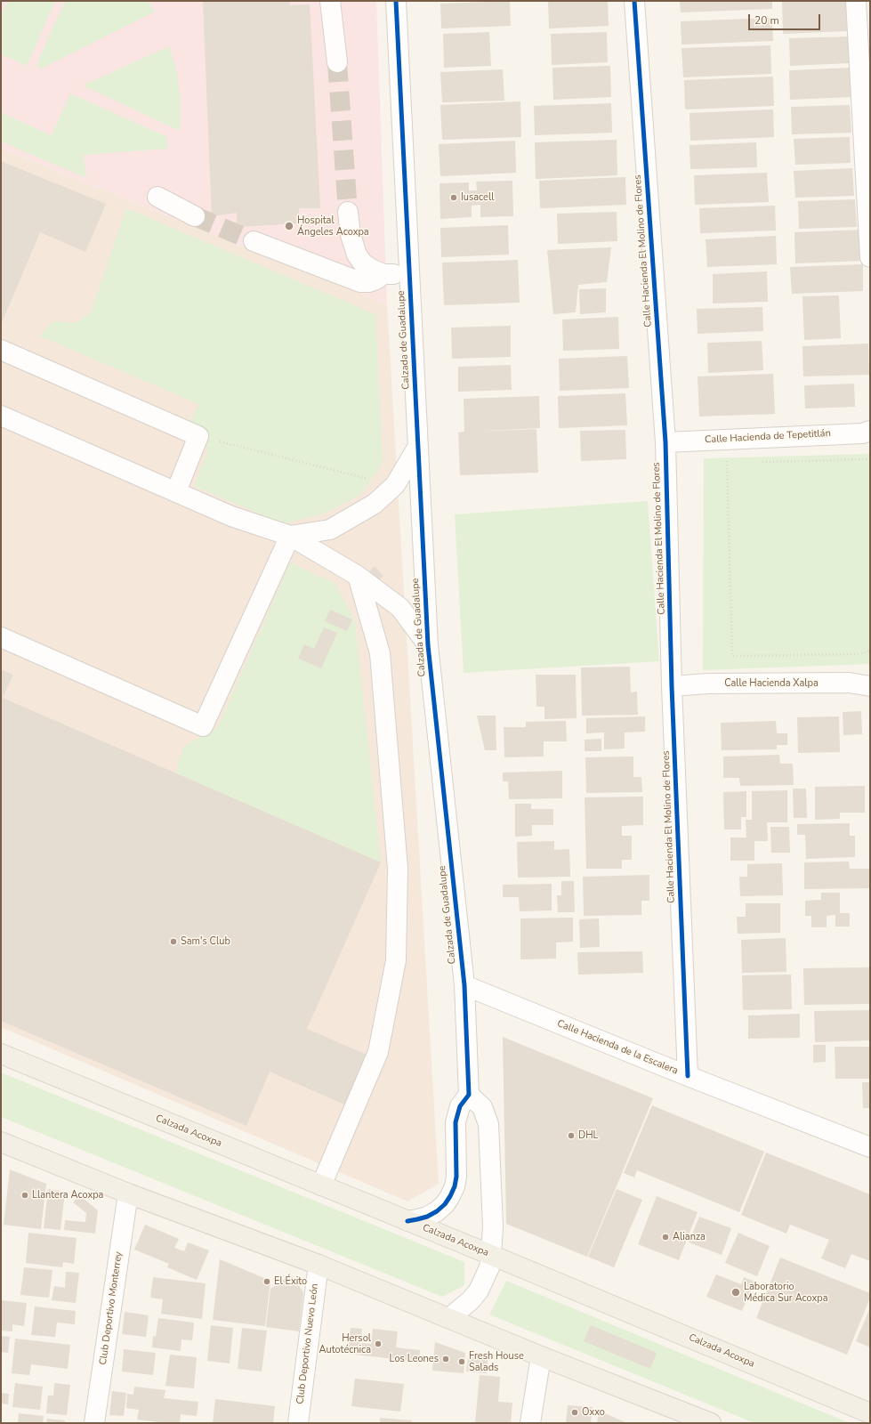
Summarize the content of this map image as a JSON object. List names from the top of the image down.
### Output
{
  "streets": {
    "main road": ["Calzada Acoxpa"],
    "street": [
      "Calle Hacienda El Molino de Flores",
      "Calzada de Guadalupe",
      "Calle Hacienda de Tepetitlán",
      "Calle Hacienda Xalpa",
      "Calle Hacienda de la Escalera",
      "Club Deportivo Monterrey",
      "Club Deportivo Nuevo León"
    ]
  },
  "crossings": [
    ["Calle Hacienda El Molino de Flores", "Calle Hacienda de Tepetitlán"],
    ["Calle Hacienda El Molino de Flores", "Calle Hacienda Xalpa"],
    ["Calle Hacienda El Molino de Flores", "Calle Hacienda de la Escalera"],
    ["Calzada de Guadalupe", "Calle Hacienda de la Escalera"]
  ],
  "places": [
    "Iusacell",
    "Hospital Ángeles Acoxpa",
    "Sam's Club",
    "DHL",
    "Llantera Acoxpa",
    "Alianza",
    "El Éxito",
    "Laboratorio Médica Sur Acoxpa",
    "Hersol Autotécnica",
    "Los Leones",
    "Fresh House Salads",
    "Oxxo"
  ],
  "scale_bar": "20 m"
}
